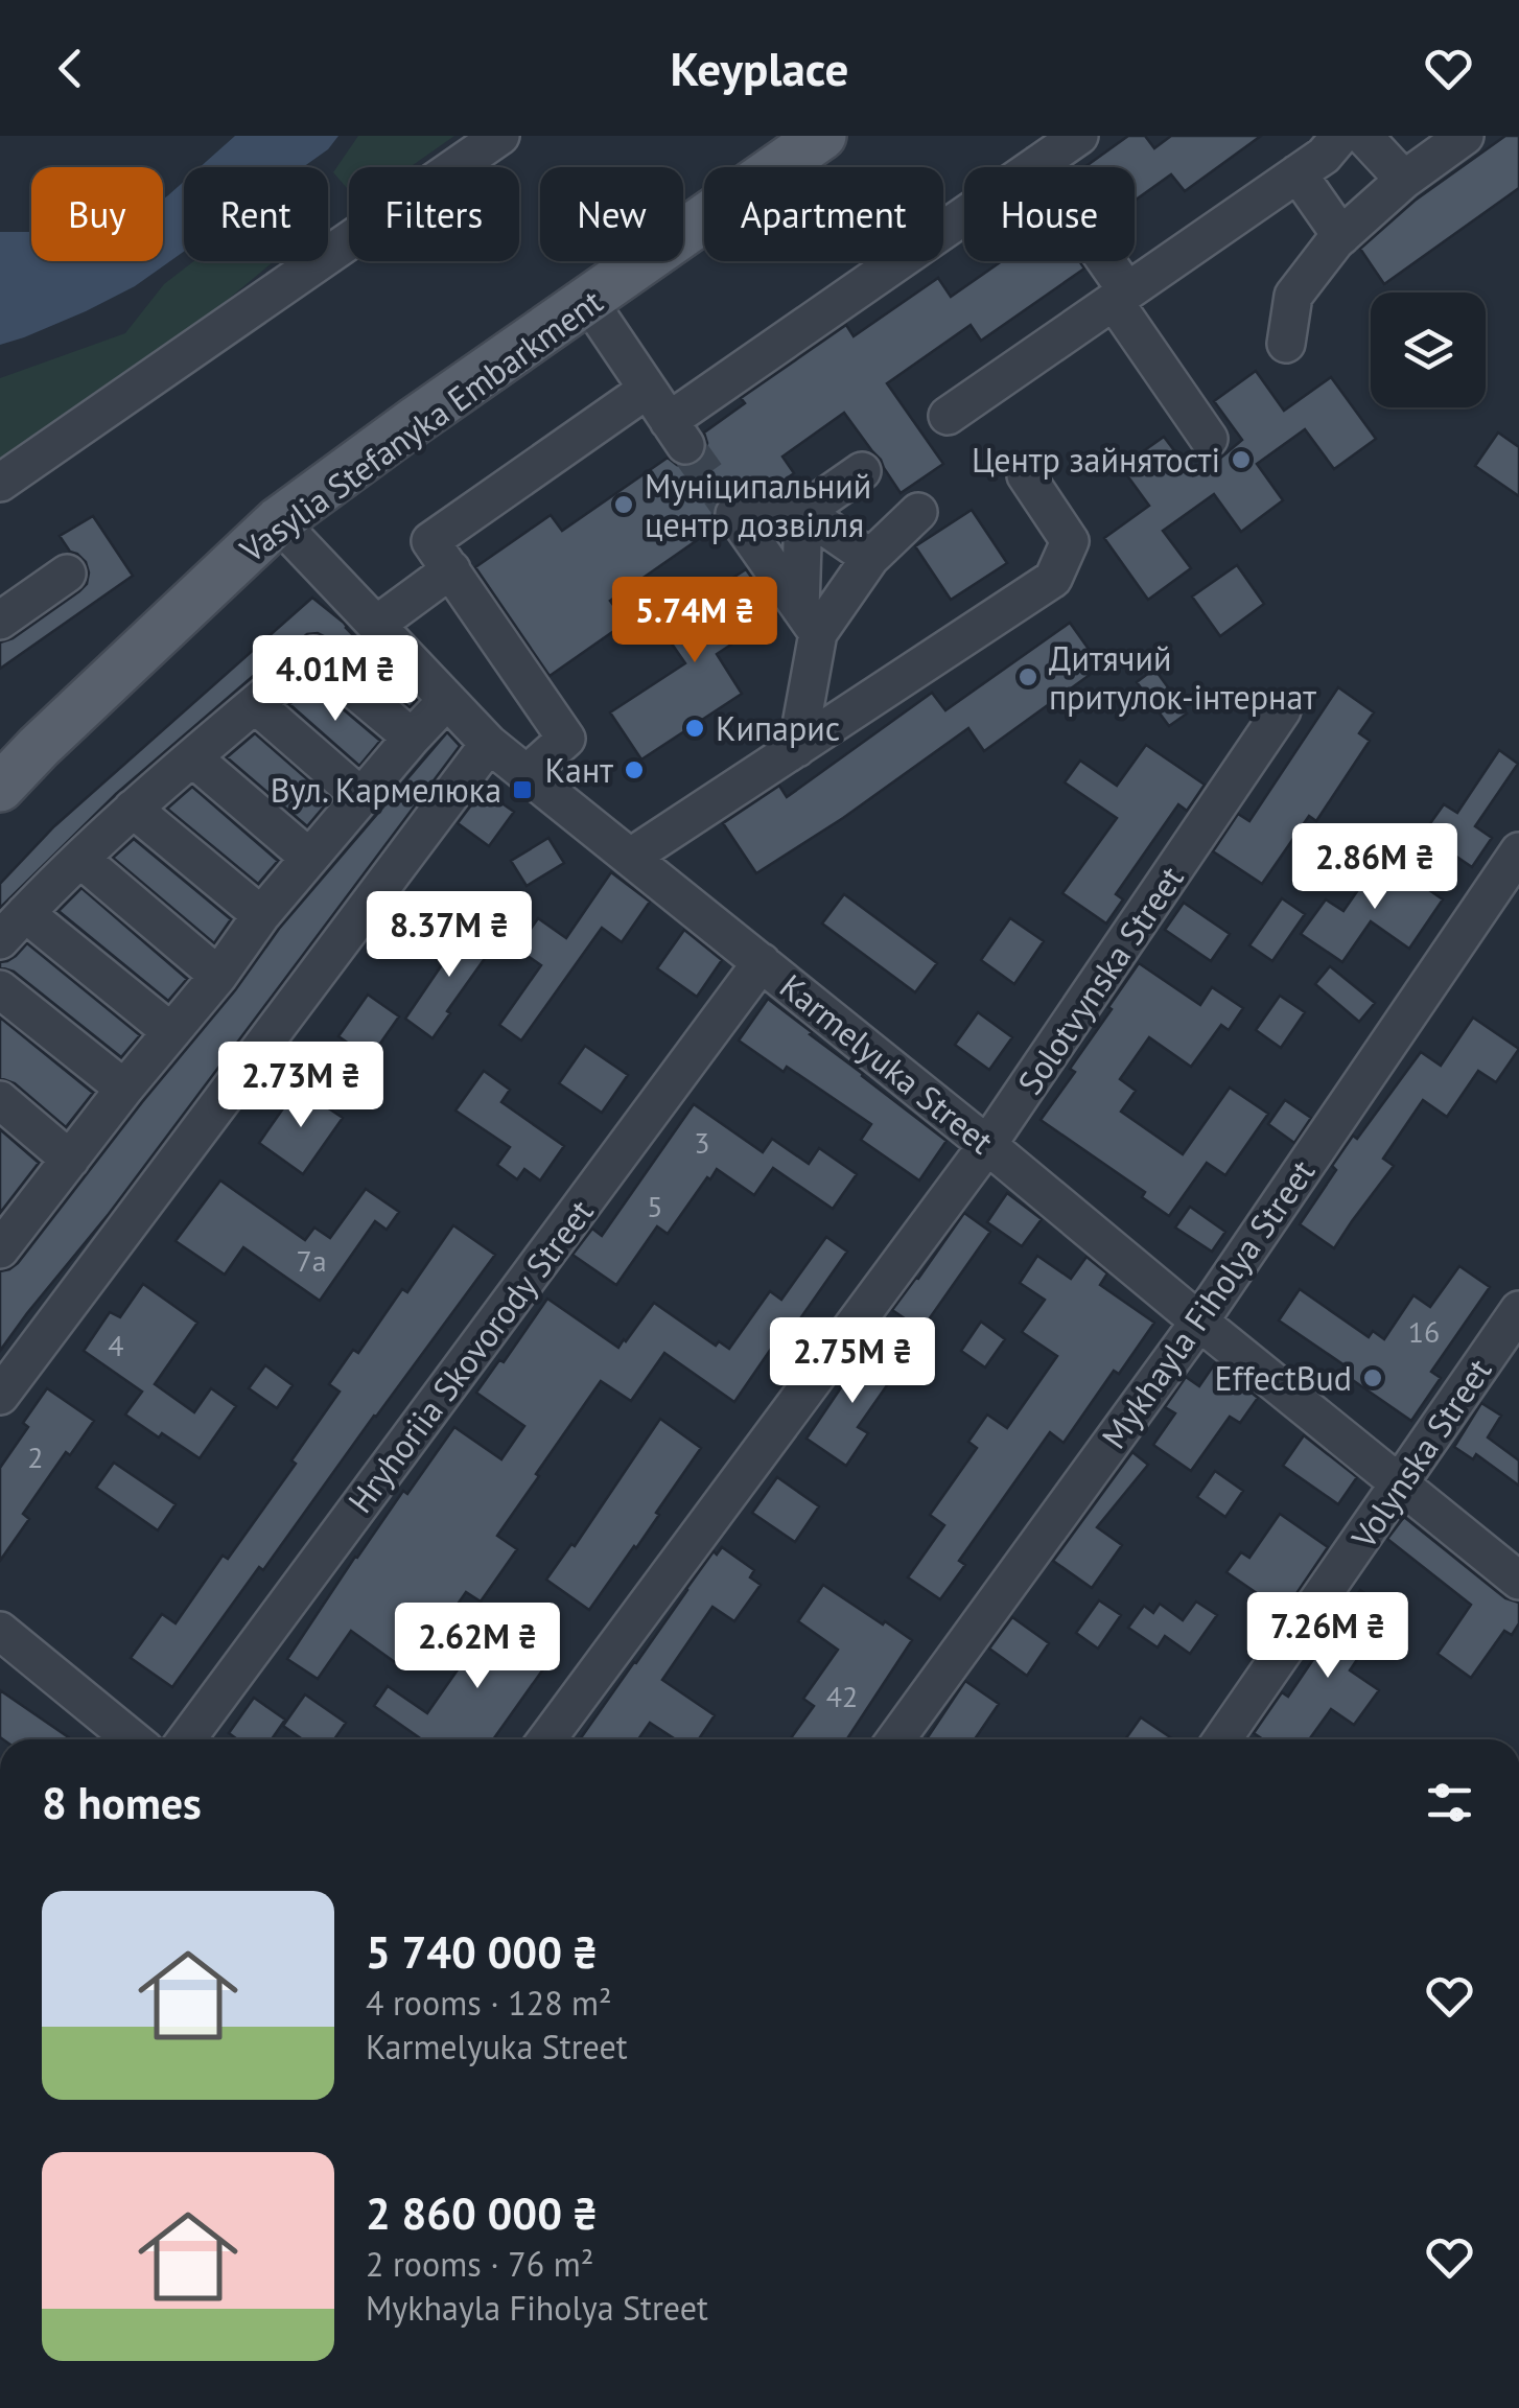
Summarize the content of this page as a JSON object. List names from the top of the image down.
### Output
{
  "streets": {
    "main road": ["Vasylia Stefanyka Embarkment"],
    "street": [
      "Solotvynska Street",
      "Karmelyuka Street",
      "Mykhayla Fiholya Street",
      "Hryhoriia Skovorody Street",
      "Volynska Street"
    ]
  },
  "crossings": [
    ["Vasylia Stefanyka Embarkment", "Karmelyuka Street"],
    ["Solotvynska Street", "Karmelyuka Street"],
    ["Karmelyuka Street", "Mykhayla Fiholya Street"],
    ["Karmelyuka Street", "Hryhoriia Skovorody Street"],
    ["Karmelyuka Street", "Volynska Street"]
  ],
  "places": {
    "other": [
      "Центр зайнятості",
      "Муніципальний центр дозвілля",
      "Дитячий притулок-інтернат",
      "Кипарис",
      "Кант",
      "EffectBud"
    ],
    "transit": ["Вул. Кармелюка"]
  },
  "house_numbers": [
    "3",
    "5",
    "7а",
    "16",
    "4",
    "2",
    "42"
  ],
  "page": {
    "header": "Keyplace",
    "chip": [
      "Buy",
      "Rent",
      "Filters",
      "New",
      "Apartment",
      "House"
    ],
    "price": [
      "5.74M ₴",
      "4.01M ₴",
      "2.86M ₴",
      "8.37M ₴",
      "2.73M ₴",
      "2.75M ₴",
      "7.26M ₴",
      "2.62M ₴"
    ],
    "heading": "8 homes",
    "list": [
      {
        "name": "5 740 000 ₴",
        "note": "4 rooms · 128 m² · Karmelyuka Street"
      },
      {
        "name": "2 860 000 ₴",
        "note": "2 rooms · 76 m² · Mykhayla Fiholya Street"
      }
    ]
  }
}
